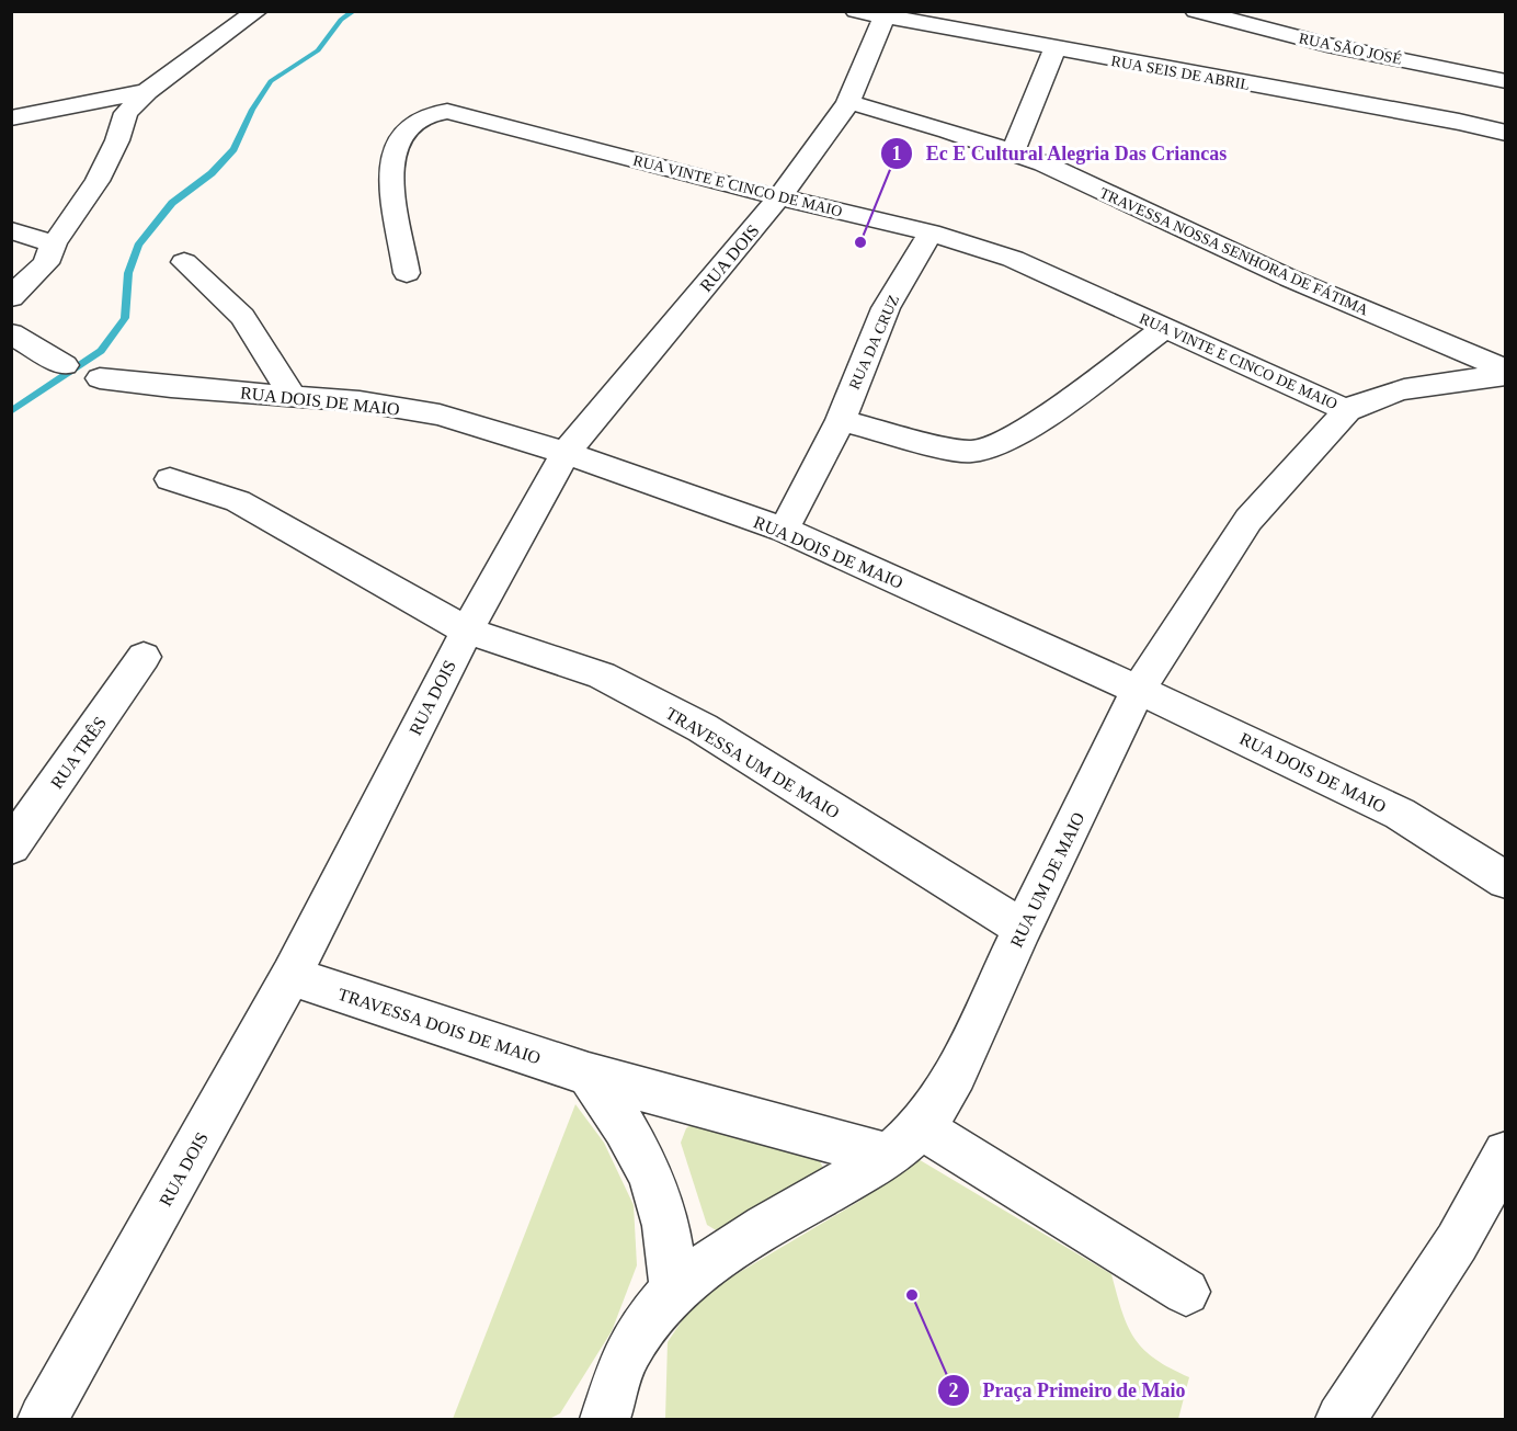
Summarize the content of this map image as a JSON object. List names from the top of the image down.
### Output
{
  "streets": {
    "street": [
      "RUA SÃO JOSÉ",
      "RUA SEIS DE ABRIL",
      "RUA VINTE E CINCO DE MAIO",
      "TRAVESSA NOSSA SENHORA DE FÁTIMA",
      "RUA DOIS",
      "RUA DA CRUZ",
      "RUA DOIS DE MAIO",
      "RUA TRÊS",
      "TRAVESSA UM DE MAIO",
      "RUA UM DE MAIO",
      "TRAVESSA DOIS DE MAIO"
    ]
  },
  "crossings": [
    ["RUA SEIS DE ABRIL", "RUA DOIS"],
    ["RUA VINTE E CINCO DE MAIO", "RUA DOIS"],
    ["RUA VINTE E CINCO DE MAIO", "RUA DA CRUZ"],
    ["RUA VINTE E CINCO DE MAIO", "RUA UM DE MAIO"],
    ["TRAVESSA NOSSA SENHORA DE FÁTIMA", "RUA DOIS"],
    ["RUA DOIS", "RUA DOIS DE MAIO"],
    ["RUA DOIS", "TRAVESSA UM DE MAIO"],
    ["RUA DOIS", "TRAVESSA DOIS DE MAIO"],
    ["RUA DA CRUZ", "RUA DOIS DE MAIO"],
    ["RUA DOIS DE MAIO", "RUA UM DE MAIO"],
    ["TRAVESSA UM DE MAIO", "RUA UM DE MAIO"],
    ["RUA UM DE MAIO", "TRAVESSA DOIS DE MAIO"]
  ],
  "places": ["Ec E Cultural Alegria Das Criancas", "Praça Primeiro de Maio"]
}
